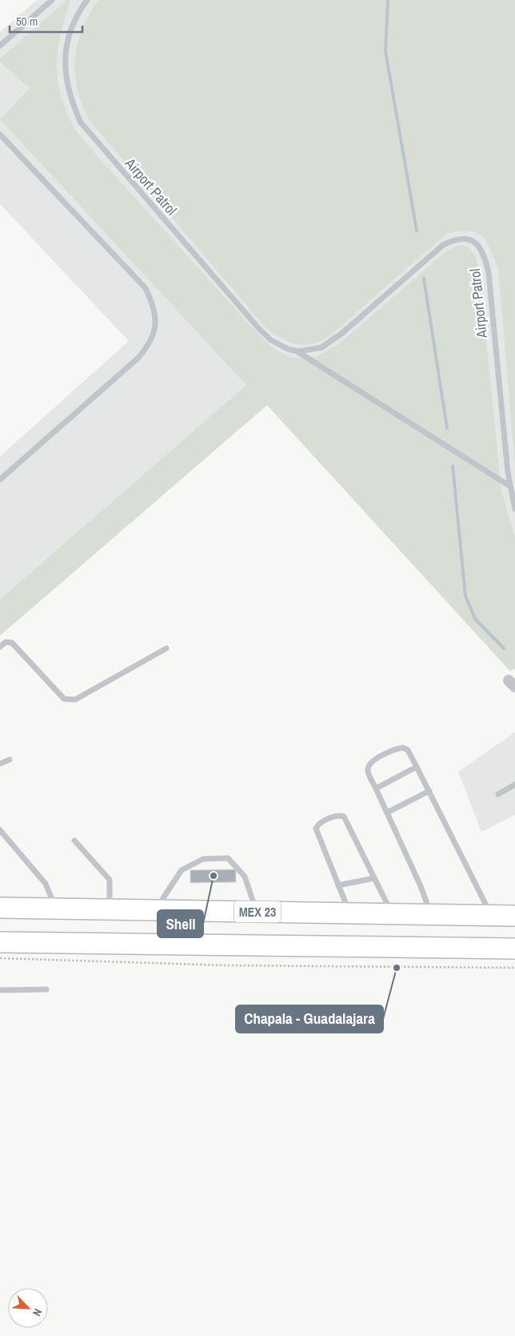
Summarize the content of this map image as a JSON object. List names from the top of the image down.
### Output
{
  "streets": {
    "highway": ["MEX 23"],
    "lane": ["Airport Patrol"]
  },
  "places": ["Shell", "Chapala - Guadalajara"],
  "scale_bar": "50 m",
  "north": "bottom right"
}
